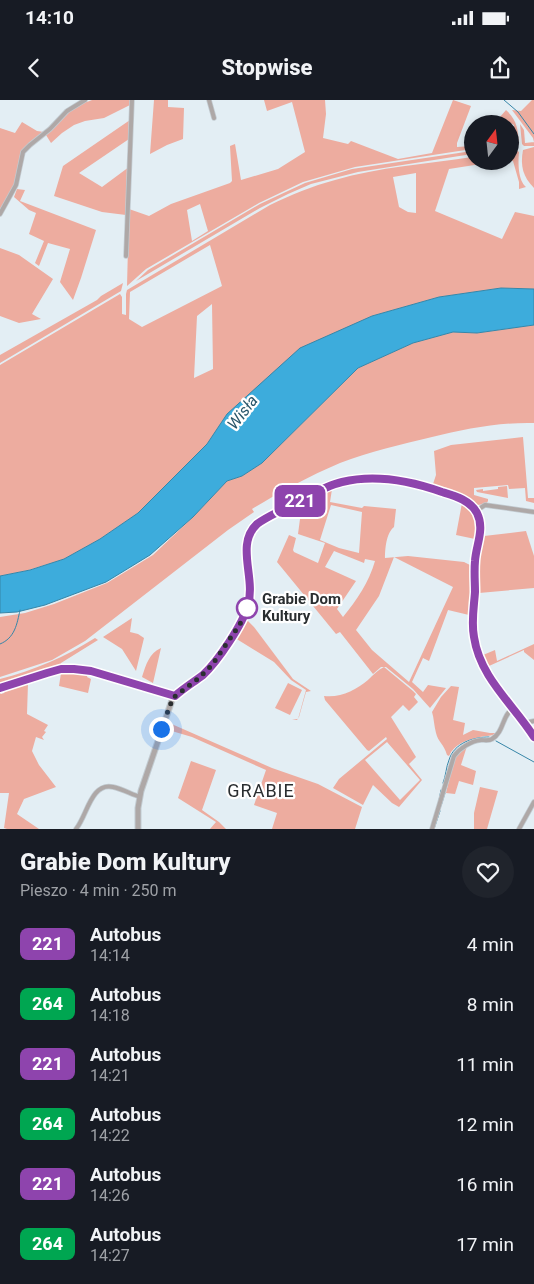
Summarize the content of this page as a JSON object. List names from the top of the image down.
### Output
{
  "districts": ["GRABIE"],
  "water": ["Wisła"],
  "places": ["Grabie Dom Kultury"],
  "lines": ["bus line 221"],
  "north": "top",
  "page": {
    "status": "14:10",
    "header": "Stopwise",
    "on_map": "221",
    "heading": ["Grabie Dom Kultury", "Pieszo · 4 min · 250 m"],
    "list": [
      {
        "mark": "221",
        "name": "Autobus",
        "note": "14:14",
        "value": "4 min"
      },
      {
        "mark": "264",
        "name": "Autobus",
        "note": "14:18",
        "value": "8 min"
      },
      {
        "mark": "221",
        "name": "Autobus",
        "note": "14:21",
        "value": "11 min"
      },
      {
        "mark": "264",
        "name": "Autobus",
        "note": "14:22",
        "value": "12 min"
      },
      {
        "mark": "221",
        "name": "Autobus",
        "note": "14:26",
        "value": "16 min"
      },
      {
        "mark": "264",
        "name": "Autobus",
        "note": "14:27",
        "value": "17 min"
      }
    ]
  }
}
